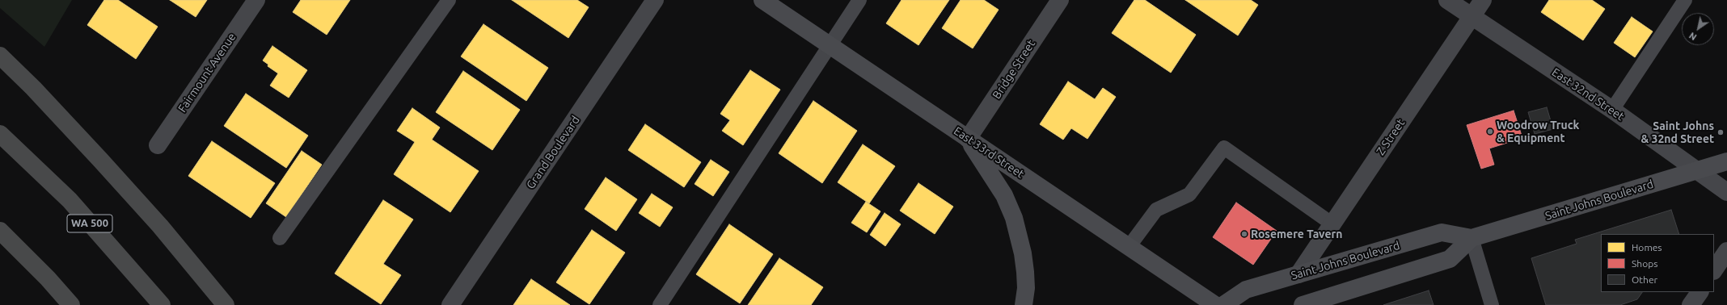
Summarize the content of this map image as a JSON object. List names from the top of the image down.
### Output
{
  "streets": {
    "highway": ["WA 500"],
    "street": [
      "Bridge Street",
      "Fairmount Avenue",
      "East 32nd Street",
      "Z Street",
      "Grand Boulevard",
      "East 33rd Street",
      "Saint Johns Boulevard"
    ]
  },
  "crossings": [
    ["Bridge Street", "East 33rd Street"],
    ["East 32nd Street", "Z Street"],
    ["East 32nd Street", "Saint Johns Boulevard"],
    ["Z Street", "Saint Johns Boulevard"]
  ],
  "places": ["Woodrow Truck & Equipment", "Saint Johns & 32nd Street", "Rosemere Tavern"],
  "legend": ["Homes", "Shops", "Other"],
  "north": "bottom left"
}
